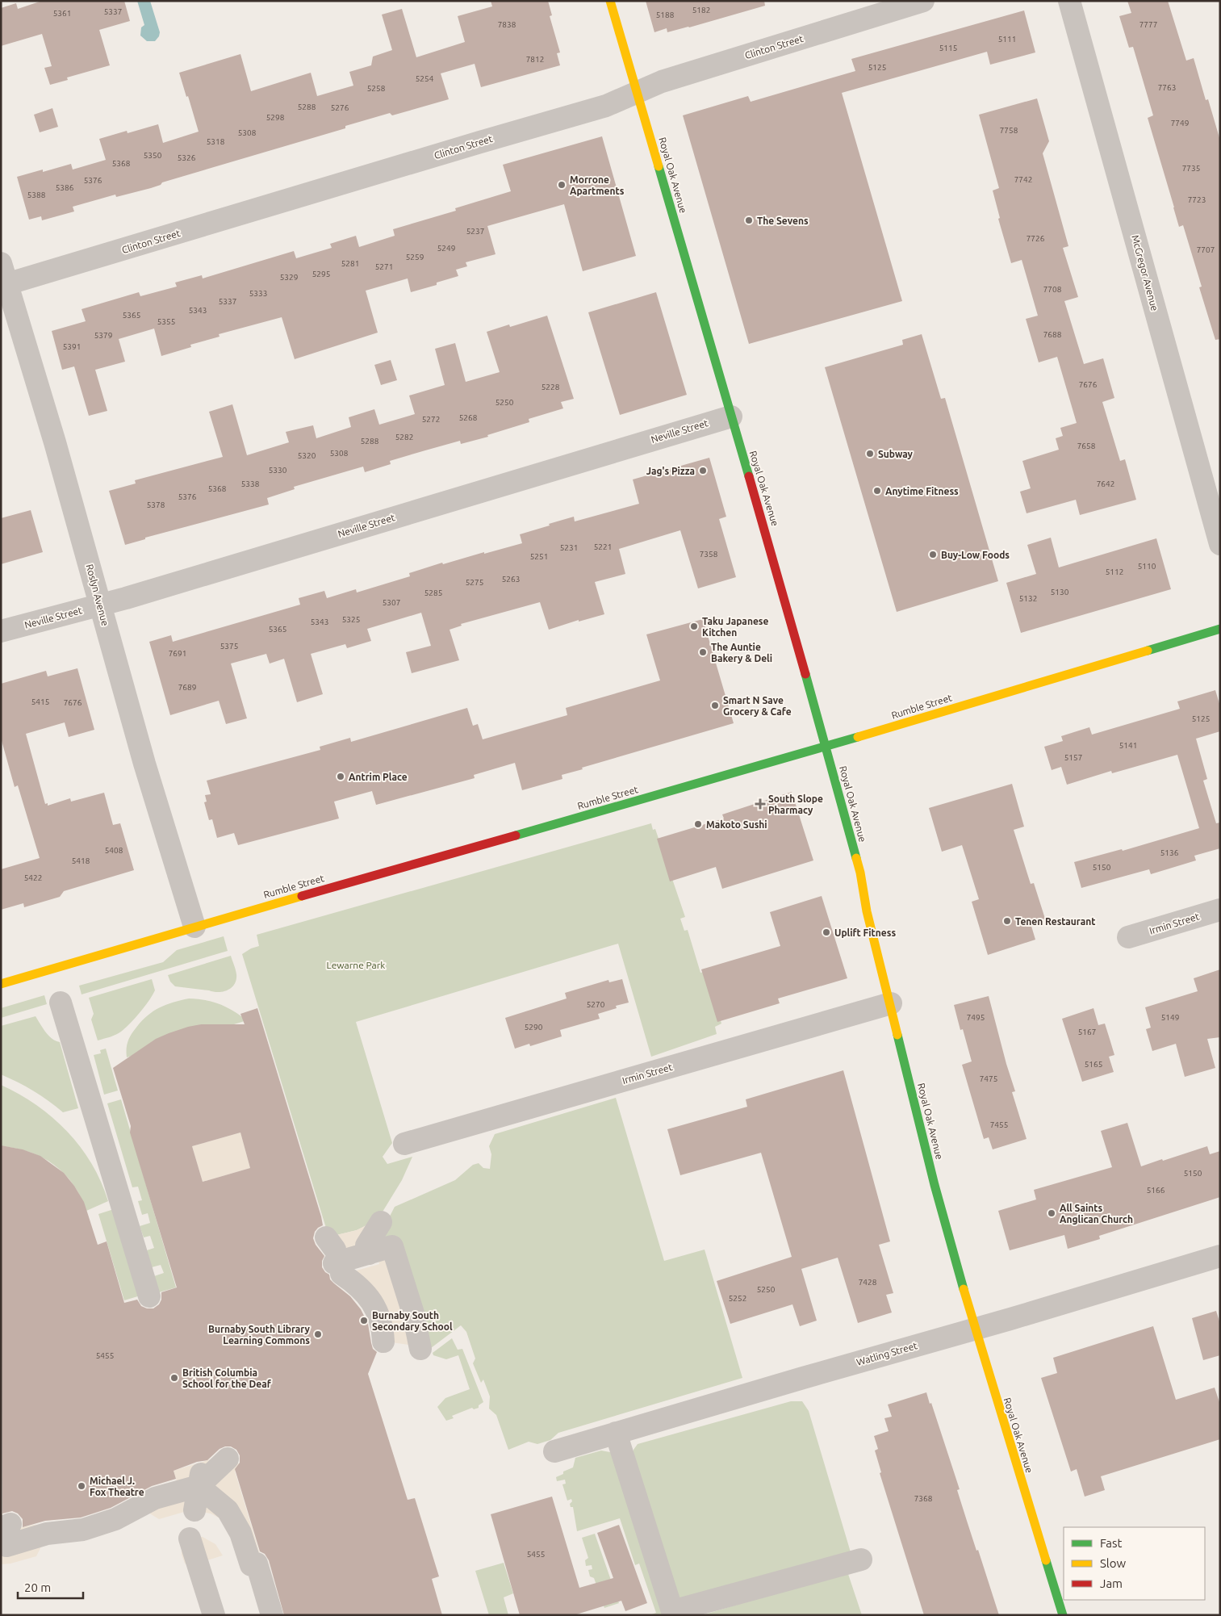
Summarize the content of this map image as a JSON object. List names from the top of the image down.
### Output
{
  "streets": {
    "street": [
      "Clinton Street",
      "Royal Oak Avenue",
      "McGregor Avenue",
      "Neville Street",
      "Roslyn Avenue",
      "Rumble Street",
      "Irmin Street",
      "Watling Street"
    ]
  },
  "crossings": [
    ["Clinton Street", "Royal Oak Avenue"],
    ["Clinton Street", "Roslyn Avenue"],
    ["Royal Oak Avenue", "Neville Street"],
    ["Royal Oak Avenue", "Rumble Street"],
    ["Royal Oak Avenue", "Irmin Street"],
    ["Royal Oak Avenue", "Watling Street"],
    ["Neville Street", "Roslyn Avenue"],
    ["Roslyn Avenue", "Rumble Street"]
  ],
  "parks": ["Lewarne Park"],
  "places": {
    "other": [
      "Morrone Apartments",
      "The Sevens",
      "Subway",
      "Jag's Pizza",
      "Anytime Fitness",
      "Buy-Low Foods",
      "Taku Japanese Kitchen",
      "The Auntie Bakery & Deli",
      "Smart N Save Grocery & Cafe",
      "Antrim Place",
      "Makoto Sushi",
      "Tenen Restaurant",
      "Uplift Fitness",
      "All Saints Anglican Church",
      "Burnaby South Secondary School",
      "Burnaby South Library Learning Commons",
      "British Columbia School for the Deaf",
      "Michael J. Fox Theatre"
    ],
    "health": ["South Slope Pharmacy"]
  },
  "house_numbers": [
    "5182",
    "5337",
    "5361",
    "5188",
    "7838",
    "7777",
    "5111",
    "5115",
    "7812",
    "5125",
    "5254",
    "7763",
    "5258",
    "5288",
    "5276",
    "5298",
    "7749",
    "7758",
    "5308",
    "5318",
    "5350",
    "5326",
    "5368",
    "7735",
    "7742",
    "5376",
    "5386",
    "5388",
    "7723",
    "5237",
    "7726",
    "5249",
    "7707",
    "5259",
    "5281",
    "5271",
    "5295",
    "5329",
    "7708",
    "5333",
    "5337",
    "5343",
    "5365",
    "5355",
    "7688",
    "5379",
    "5391",
    "7676",
    "5228",
    "5250",
    "5268",
    "5272",
    "5282",
    "5288",
    "7658",
    "5308",
    "5320",
    "5330",
    "5338",
    "7642",
    "5368",
    "5376",
    "5378",
    "5221",
    "5231",
    "7358",
    "5251",
    "5110",
    "5112",
    "5263",
    "5275",
    "5130",
    "5285",
    "5132",
    "5307",
    "5325",
    "5343",
    "5365",
    "5375",
    "7691",
    "7689",
    "5415",
    "7676",
    "5125",
    "5141",
    "5157",
    "5408",
    "5136",
    "5418",
    "5150",
    "5422",
    "5270",
    "7495",
    "5149",
    "5290",
    "5167",
    "5165",
    "7475",
    "7455",
    "5150",
    "5166",
    "7428",
    "5250",
    "5252",
    "5455",
    "7368",
    "5455"
  ],
  "legend": ["Fast", "Slow", "Jam"],
  "scale_bar": "20 m"
}
